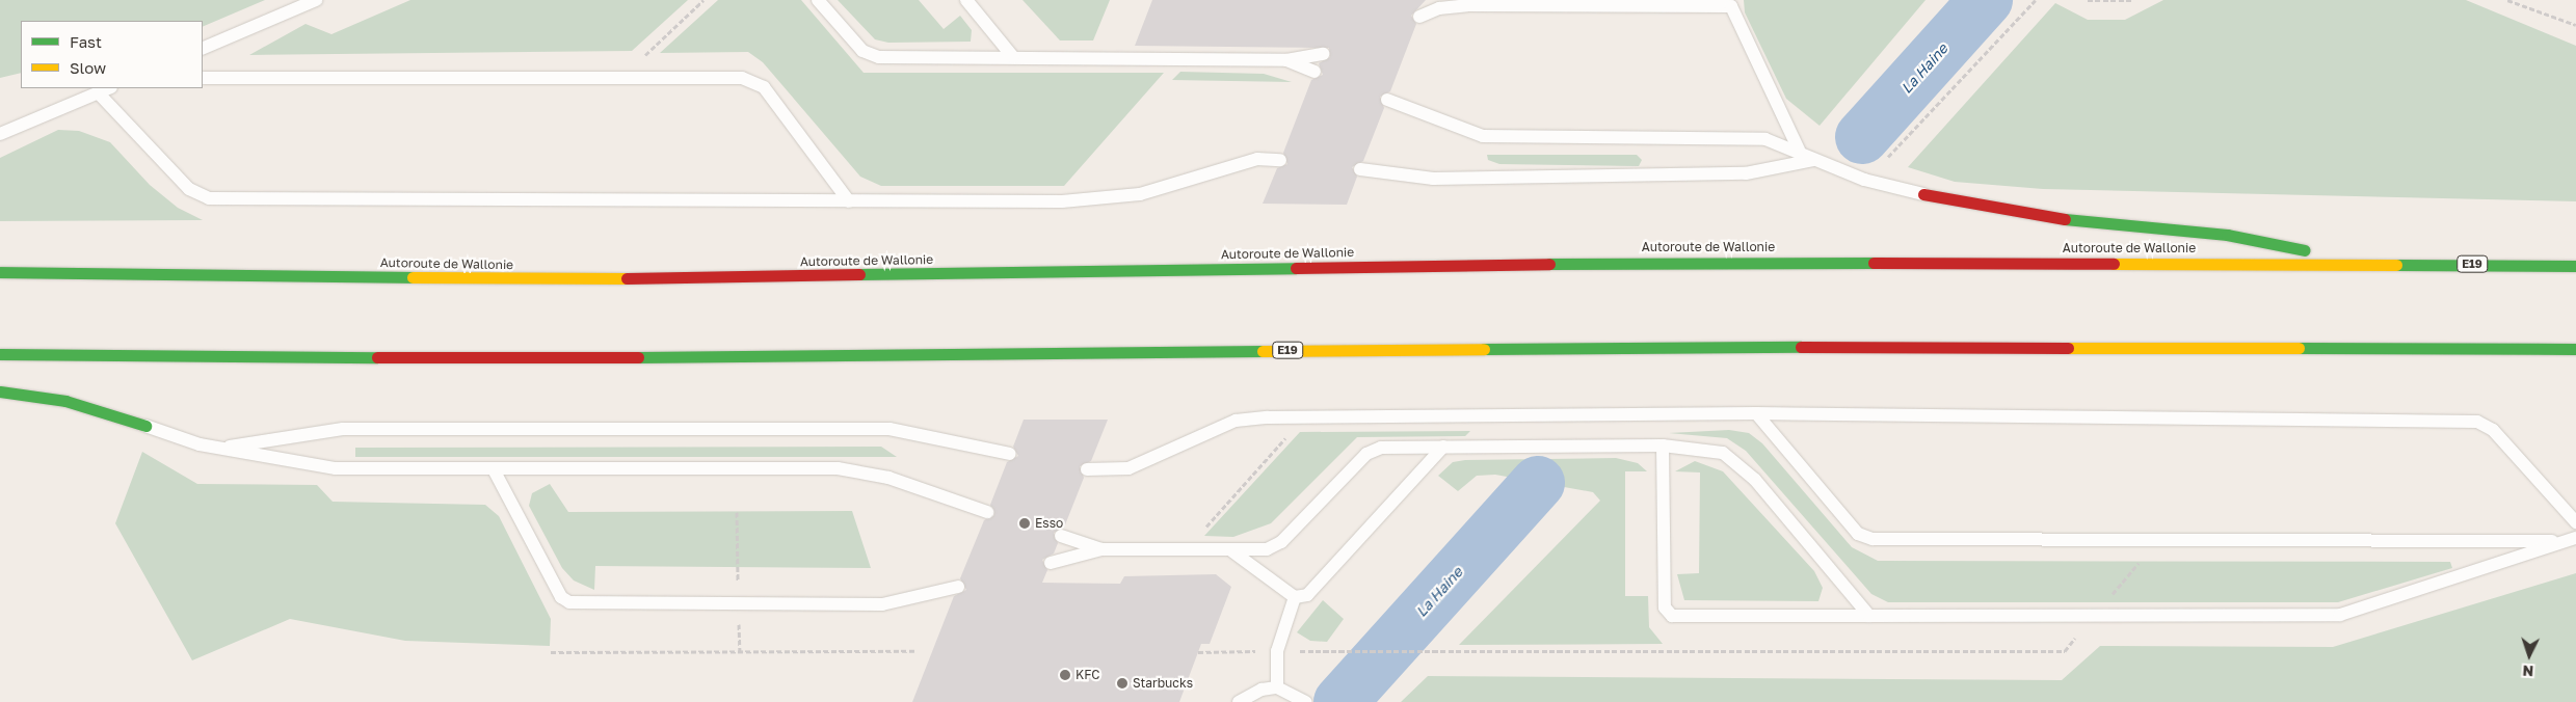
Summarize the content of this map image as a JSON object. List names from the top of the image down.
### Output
{
  "streets": {
    "highway": ["Autoroute de Wallonie", "E19"]
  },
  "water": ["La Haine"],
  "places": ["Esso", "KFC", "Starbucks"],
  "legend": ["Fast", "Slow"],
  "north": "bottom"
}
